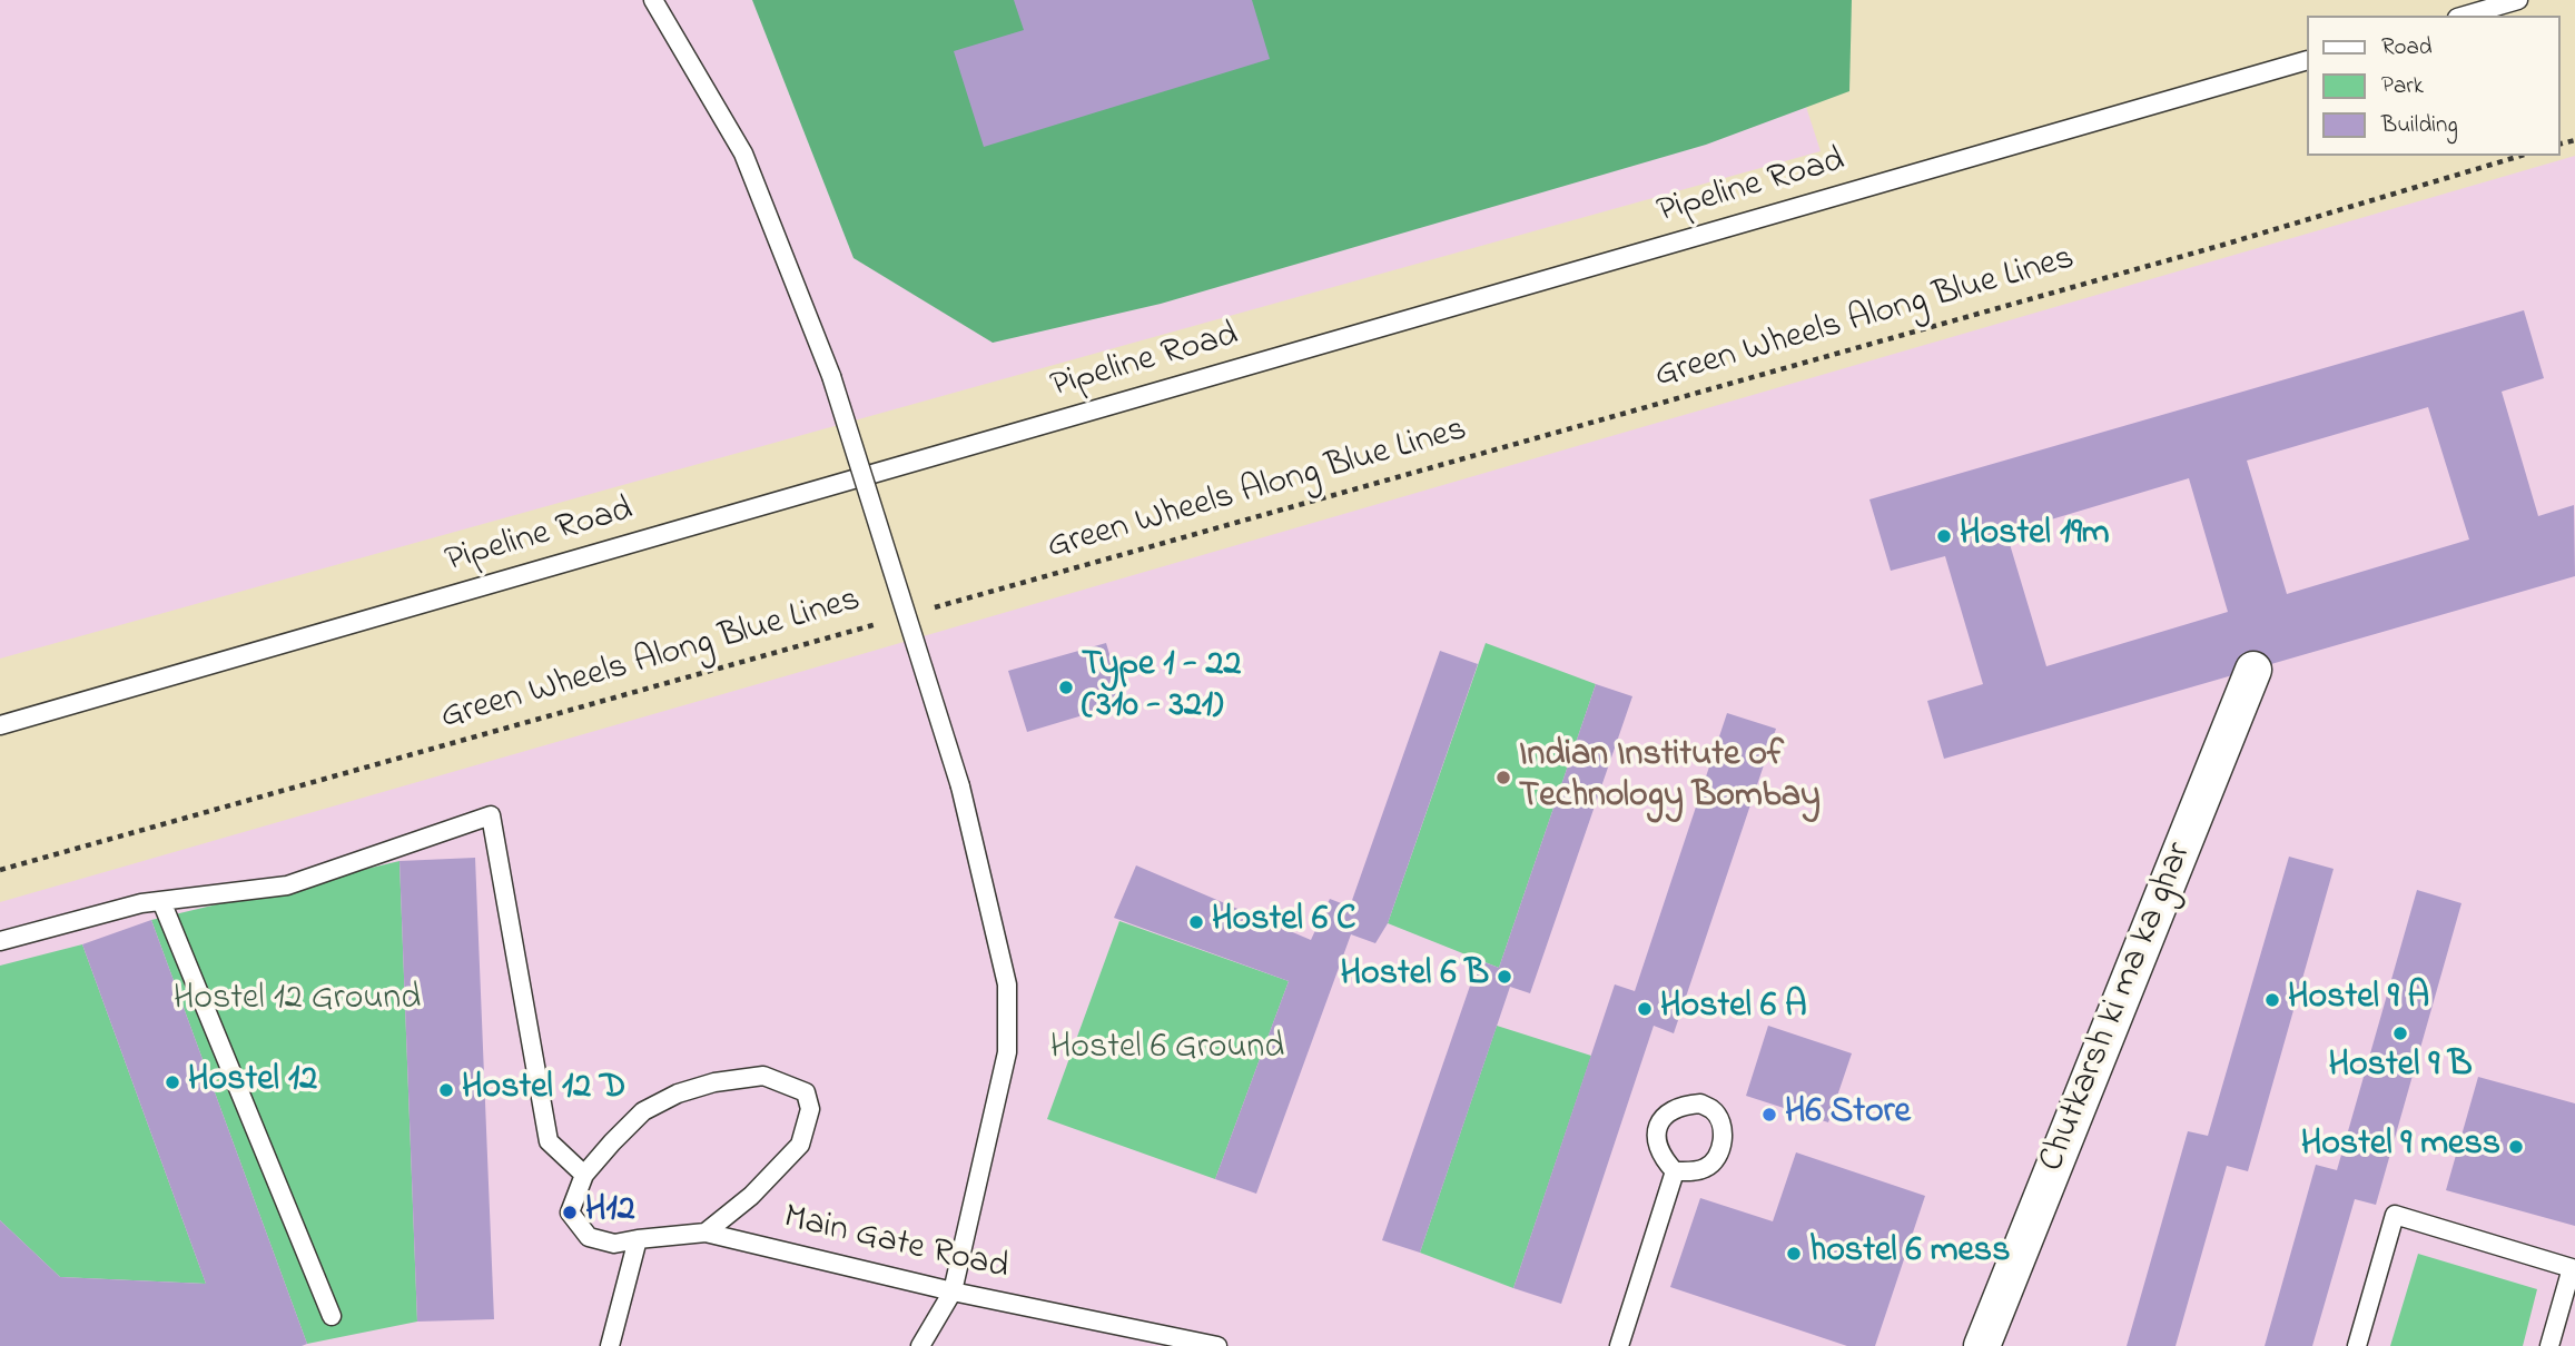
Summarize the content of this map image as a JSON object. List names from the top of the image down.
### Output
{
  "streets": {
    "street": ["Chutkarsh ki ma ka ghar"],
    "lane": ["Pipeline Road", "Main Gate Road"],
    "path": ["Green Wheels Along Blue Lines"]
  },
  "parks": ["Hostel 12 Ground", "Hostel 6 Ground"],
  "places": [
    "Hostel 19m",
    "Type 1 - 22 (310 - 321)",
    "Indian Institute of Technology Bombay",
    "Hostel 6 C",
    "Hostel 6 B",
    "Hostel 9 A",
    "Hostel 6 A",
    "Hostel 9 B",
    "Hostel 12",
    "Hostel 12 D",
    "H6 Store",
    "Hostel 9 mess",
    "H12",
    "hostel 6 mess"
  ],
  "legend": ["Road", "Park", "Building"]
}
